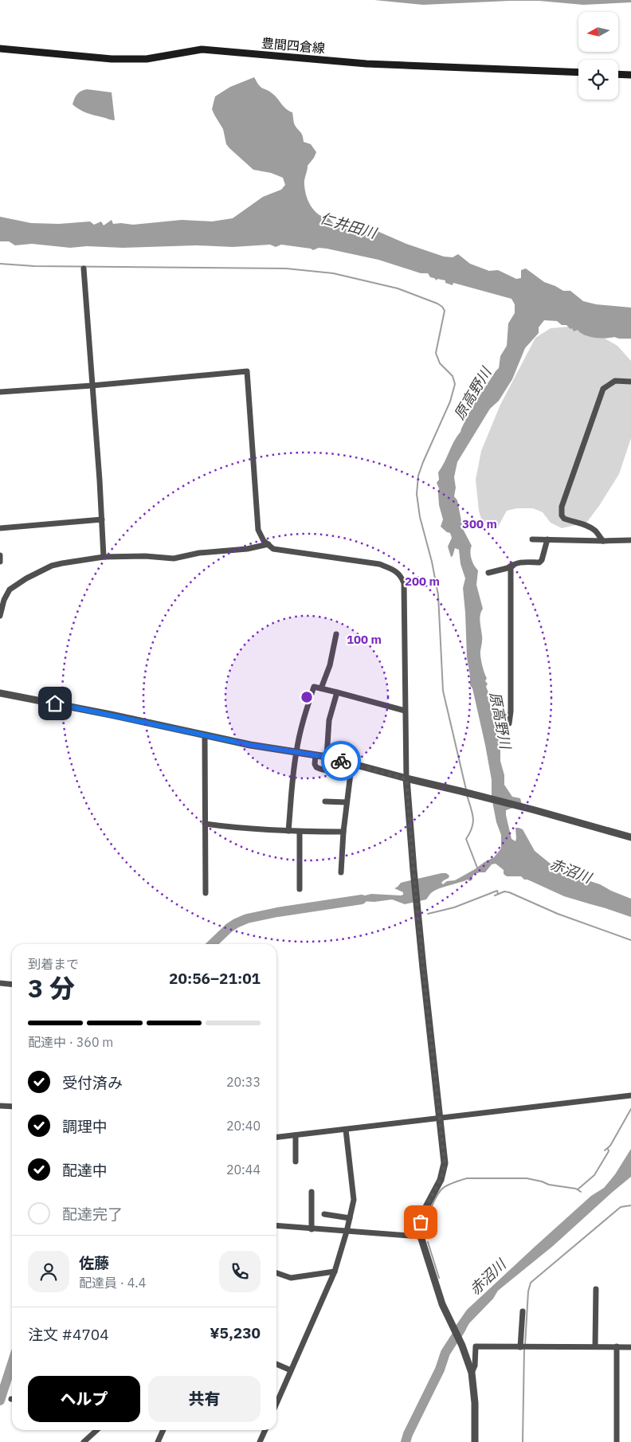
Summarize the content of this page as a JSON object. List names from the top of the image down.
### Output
{
  "streets": {
    "main road": ["豊間四倉線"]
  },
  "water": ["仁井田川", "原高野川", "赤沼川"],
  "north": "left",
  "page": {
    "heading": ["3 分", "到着まで", "20:56–21:01"],
    "panel": [
      "佐藤",
      "配達員 · 4.4",
      "注文 #4704",
      "¥5,230"
    ],
    "bar": "配達中 · 360 m",
    "list": [
      ["受付済み", "20:33"],
      ["調理中", "20:40"],
      ["配達中", "20:44"],
      "配達完了"
    ],
    "buttons": ["ヘルプ", "共有"]
  },
  "rings": ["300 m", "200 m", "100 m"]
}
